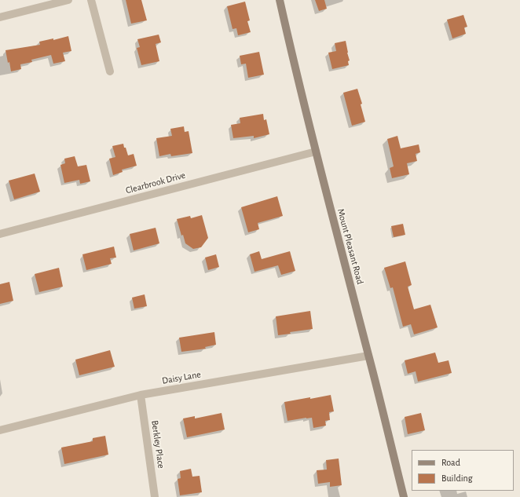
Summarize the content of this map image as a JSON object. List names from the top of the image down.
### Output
{
  "streets": {
    "street": [
      "Clearbrook Drive",
      "Mount Pleasant Road",
      "Daisy Lane",
      "Berkley Place"
    ]
  },
  "crossings": [
    ["Clearbrook Drive", "Mount Pleasant Road"],
    ["Mount Pleasant Road", "Daisy Lane"],
    ["Daisy Lane", "Berkley Place"]
  ],
  "legend": ["Road", "Building"]
}
